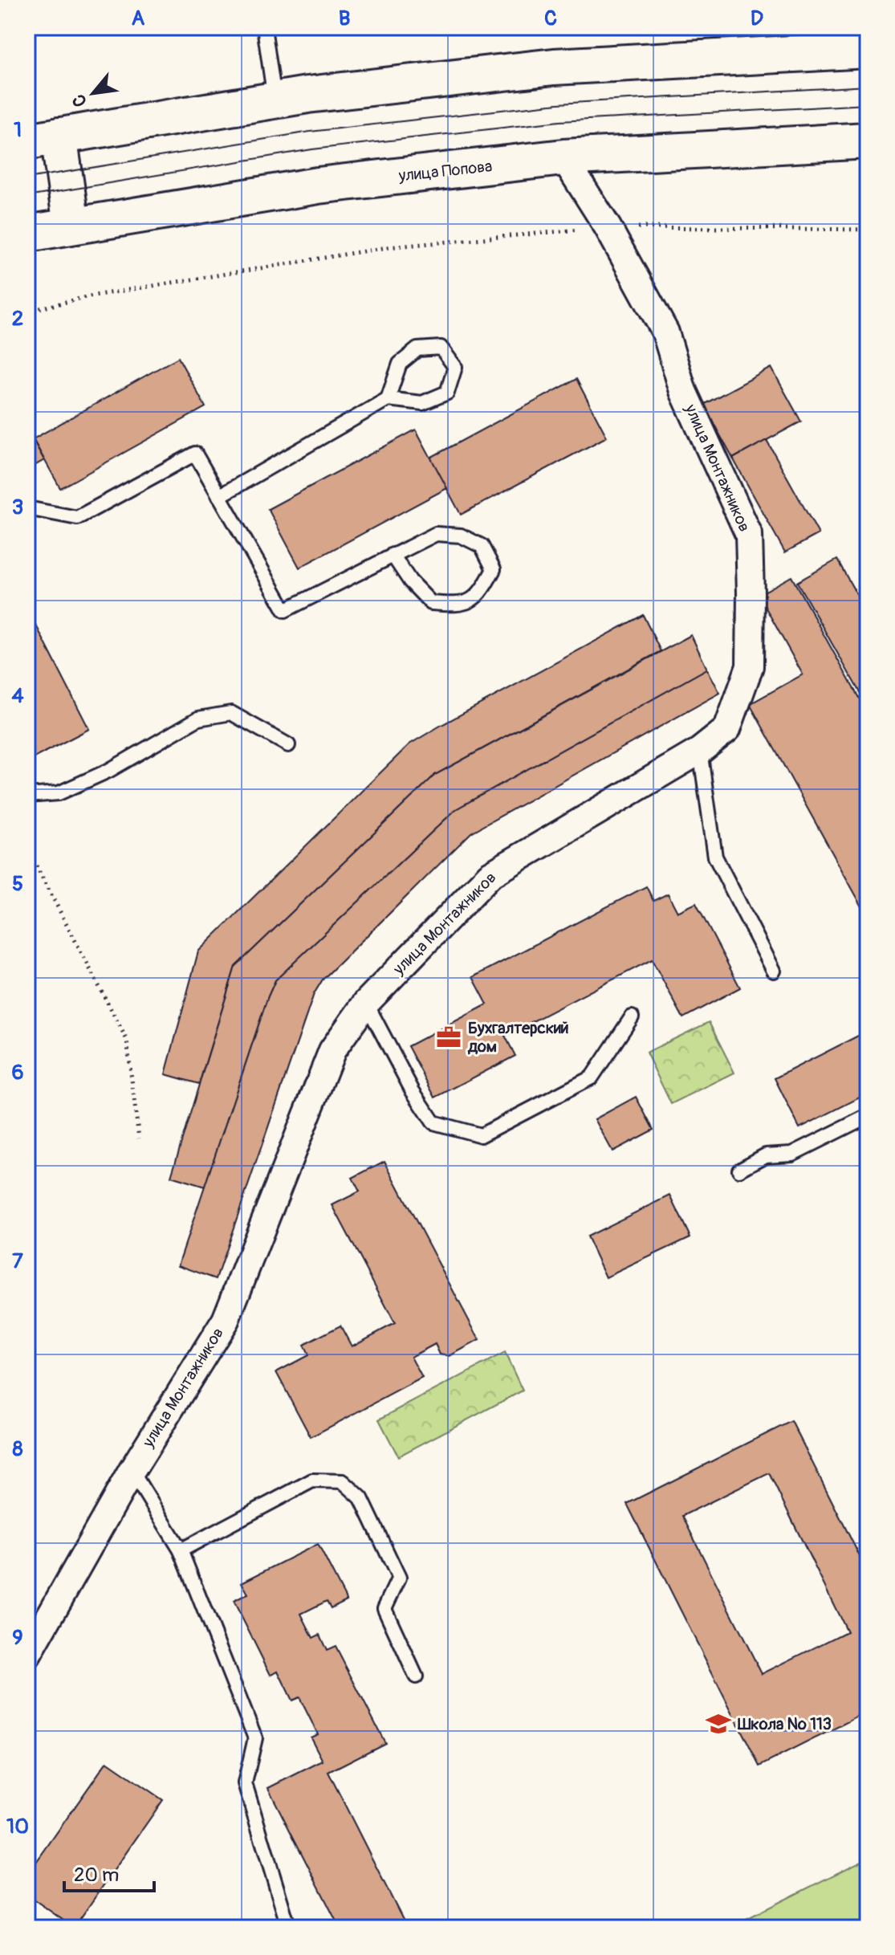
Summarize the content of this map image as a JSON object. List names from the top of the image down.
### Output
{
  "streets": {
    "main road": ["улица Попова"],
    "street": ["улица Монтажников"]
  },
  "crossings": [
    ["улица Попова", "улица Монтажников"]
  ],
  "places": {
    "office": ["Бухгалтерский дом"],
    "school or university": ["Школа № 113"]
  },
  "scale_bar": "20 m",
  "north": "bottom left",
  "grid": {
    "columns": [
      "A",
      "B",
      "C",
      "D"
    ],
    "rows": [
      "1",
      "2",
      "3",
      "4",
      "5",
      "6",
      "7",
      "8",
      "9",
      "10"
    ]
  }
}
